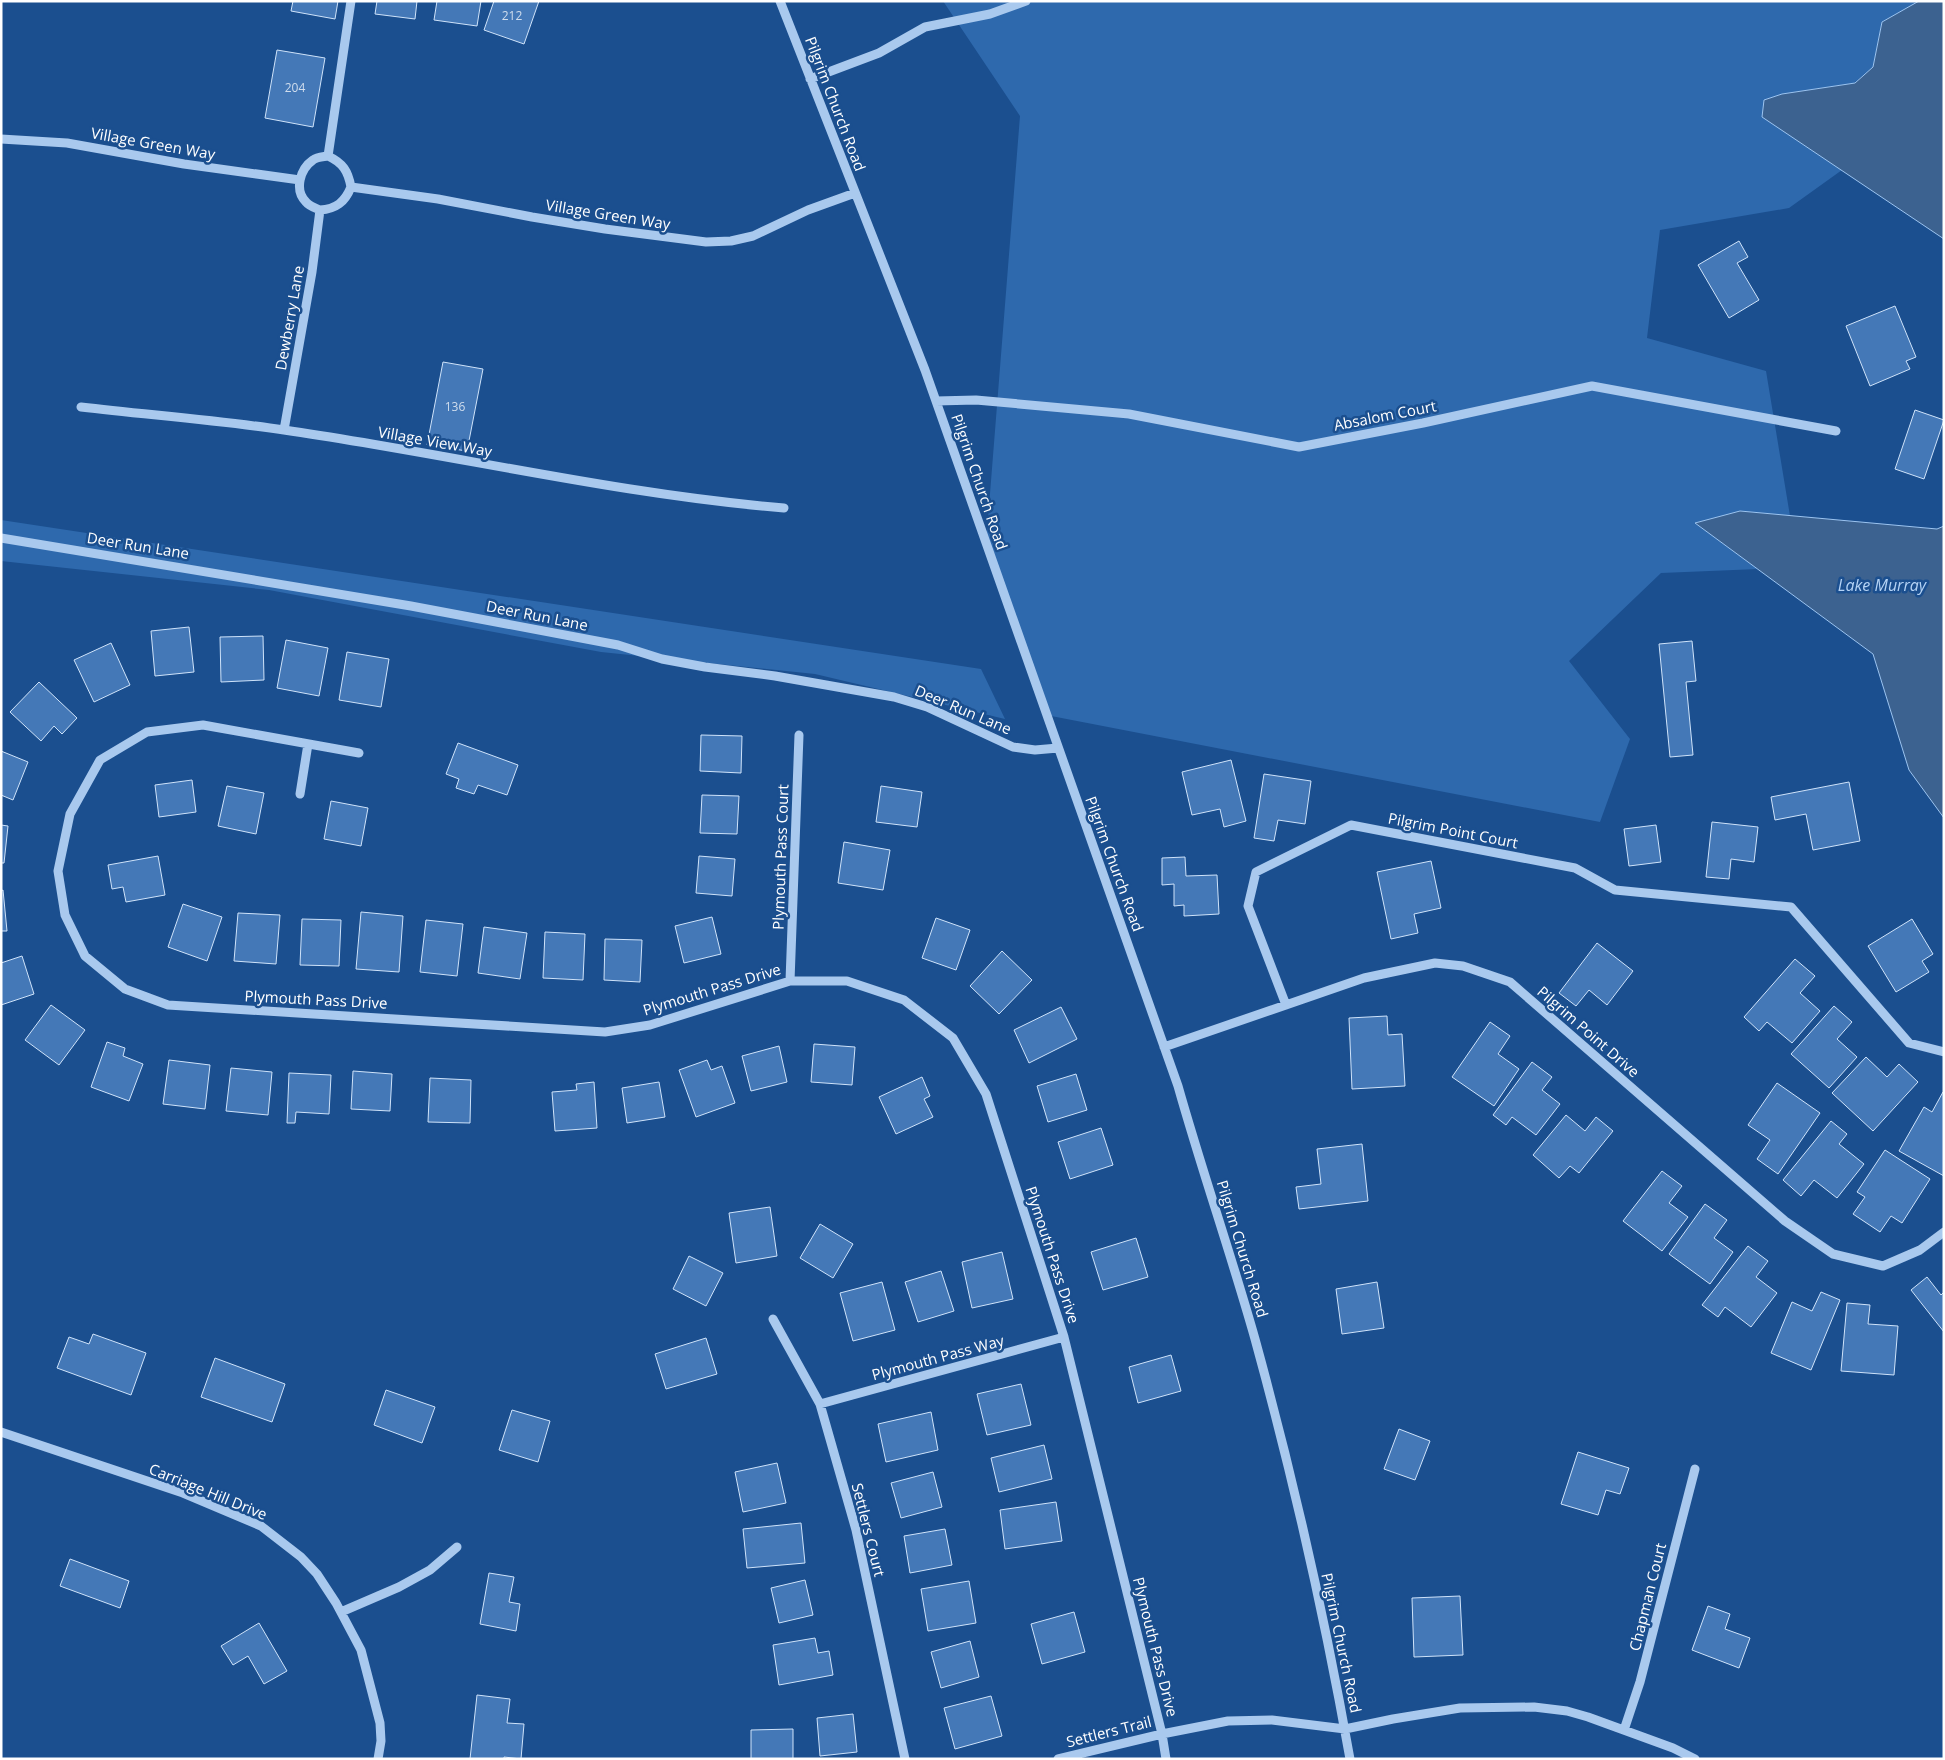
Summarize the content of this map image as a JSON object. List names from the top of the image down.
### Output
{
  "streets": {
    "street": [
      "Pilgrim Church Road",
      "Village Green Way",
      "Dewberry Lane",
      "Absalom Court",
      "Village View Way",
      "Deer Run Lane",
      "Pilgrim Point Court",
      "Plymouth Pass Court",
      "Plymouth Pass Drive",
      "Pilgrim Point Drive",
      "Plymouth Pass Way",
      "Carriage Hill Drive",
      "Settlers Court",
      "Chapman Court",
      "Settlers Trail"
    ]
  },
  "crossings": [
    ["Pilgrim Church Road", "Village Green Way"],
    ["Pilgrim Church Road", "Absalom Court"],
    ["Pilgrim Church Road", "Deer Run Lane"],
    ["Pilgrim Church Road", "Pilgrim Point Drive"],
    ["Pilgrim Church Road", "Settlers Trail"],
    ["Village Green Way", "Dewberry Lane"],
    ["Dewberry Lane", "Village View Way"],
    ["Pilgrim Point Court", "Pilgrim Point Drive"],
    ["Plymouth Pass Court", "Plymouth Pass Drive"],
    ["Plymouth Pass Drive", "Plymouth Pass Way"],
    ["Plymouth Pass Drive", "Settlers Trail"],
    ["Plymouth Pass Way", "Settlers Court"],
    ["Chapman Court", "Settlers Trail"]
  ],
  "water": ["Lake Murray"],
  "house_numbers": ["212", "204", "136"]
}
